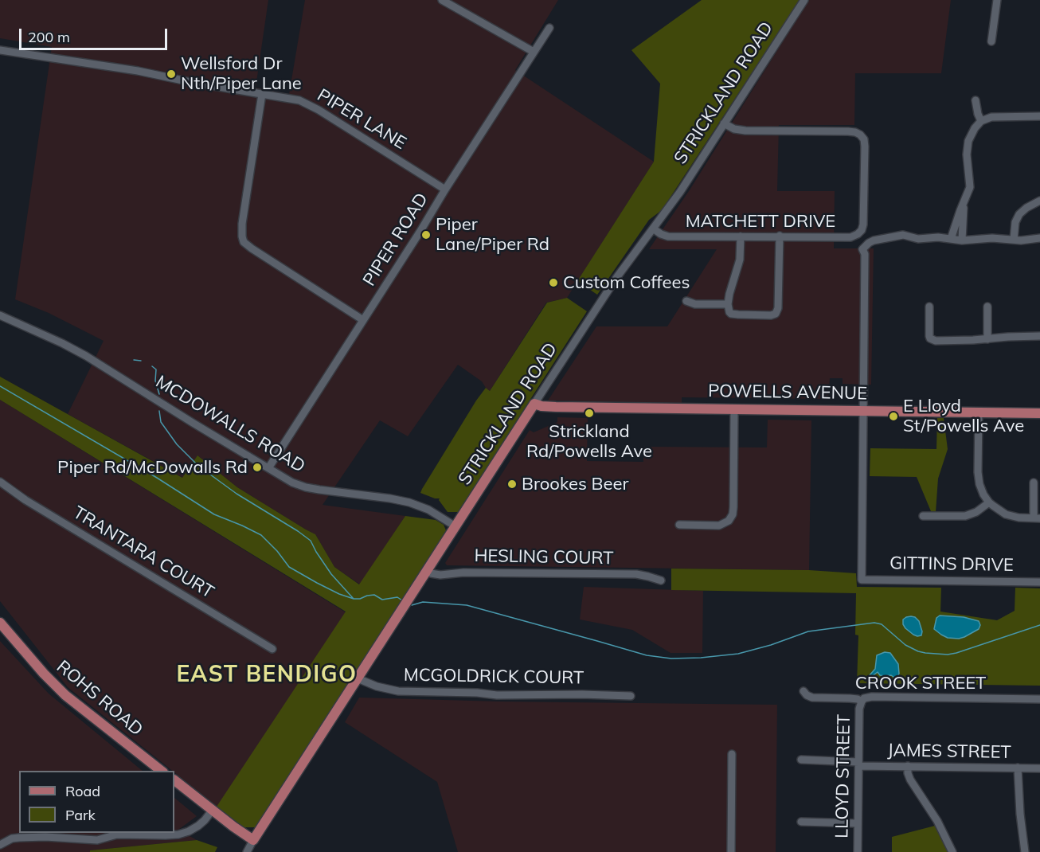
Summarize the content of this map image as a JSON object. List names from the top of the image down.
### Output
{
  "streets": {
    "main road": ["STRICKLAND ROAD", "POWELLS AVENUE", "ROHS ROAD"],
    "street": [
      "PIPER LANE",
      "MATCHETT DRIVE",
      "PIPER ROAD",
      "MCDOWALLS ROAD",
      "TRANTARA COURT",
      "HESLING COURT",
      "GITTINS DRIVE",
      "MCGOLDRICK COURT",
      "CROOK STREET",
      "JAMES STREET",
      "LLOYD STREET"
    ]
  },
  "crossings": [
    ["STRICKLAND ROAD", "MATCHETT DRIVE"],
    ["STRICKLAND ROAD", "POWELLS AVENUE"],
    ["STRICKLAND ROAD", "MCDOWALLS ROAD"],
    ["STRICKLAND ROAD", "HESLING COURT"],
    ["STRICKLAND ROAD", "MCGOLDRICK COURT"],
    ["PIPER LANE", "PIPER ROAD"],
    ["PIPER ROAD", "MCDOWALLS ROAD"],
    ["POWELLS AVENUE", "GITTINS DRIVE"],
    ["CROOK STREET", "LLOYD STREET"],
    ["JAMES STREET", "LLOYD STREET"]
  ],
  "districts": ["EAST BENDIGO"],
  "places": [
    "Wellsford Dr Nth/Piper Lane",
    "Piper Lane/Piper Rd",
    "Custom Coffees",
    "Strickland Rd/Powells Ave",
    "E Lloyd St/Powells Ave",
    "Piper Rd/McDowalls Rd",
    "Brookes Beer"
  ],
  "legend": ["Road", "Park"],
  "scale_bar": "200 m"
}
